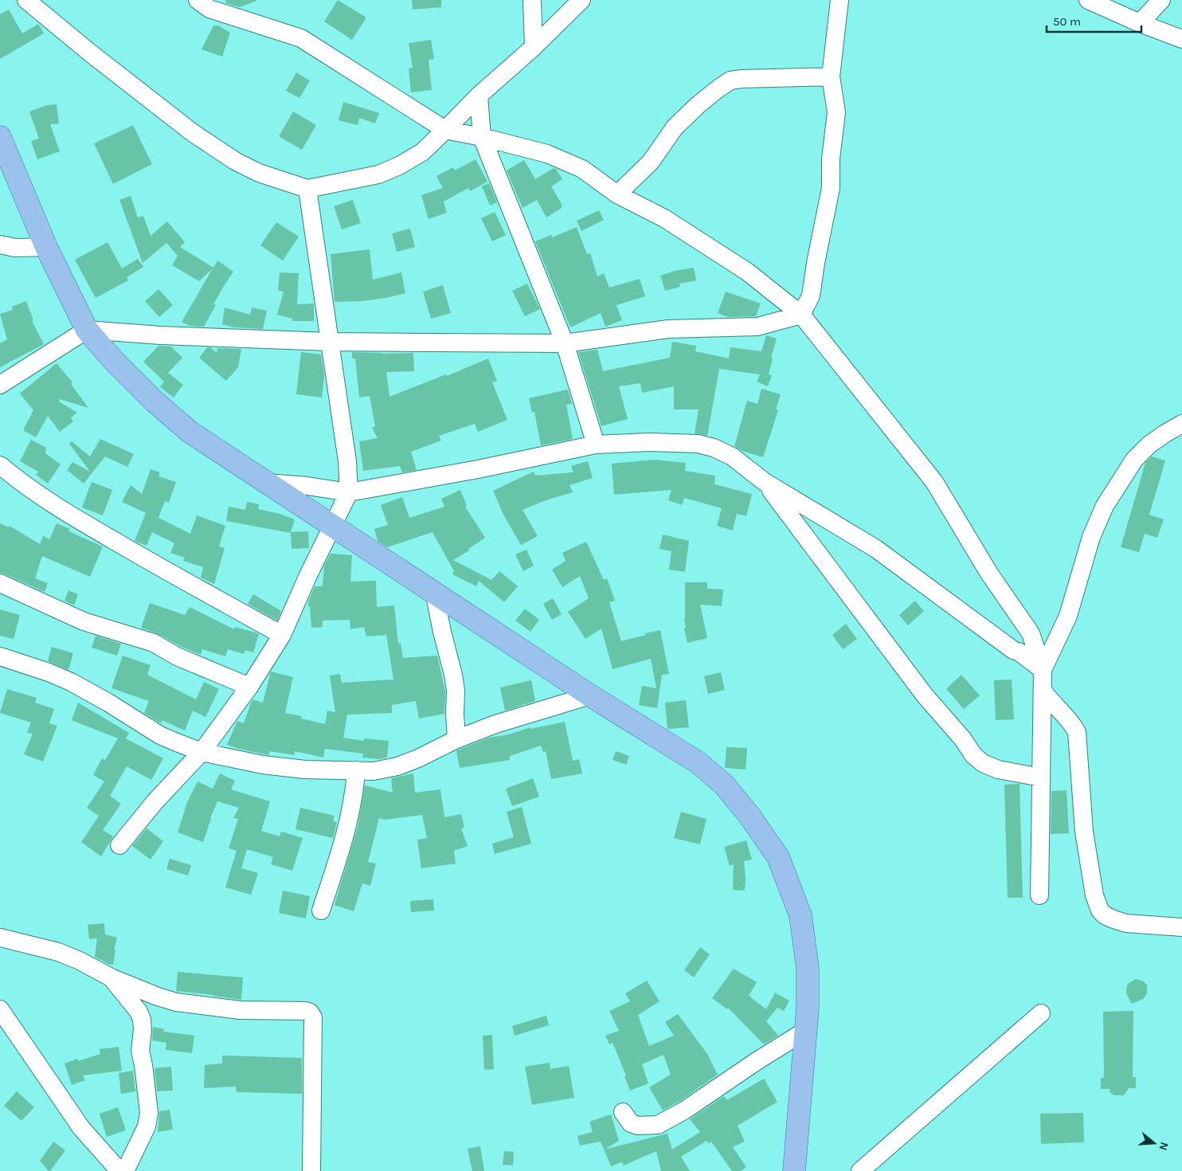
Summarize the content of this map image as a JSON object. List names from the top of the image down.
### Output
{
  "scale_bar": "50 m",
  "north": "right"
}
